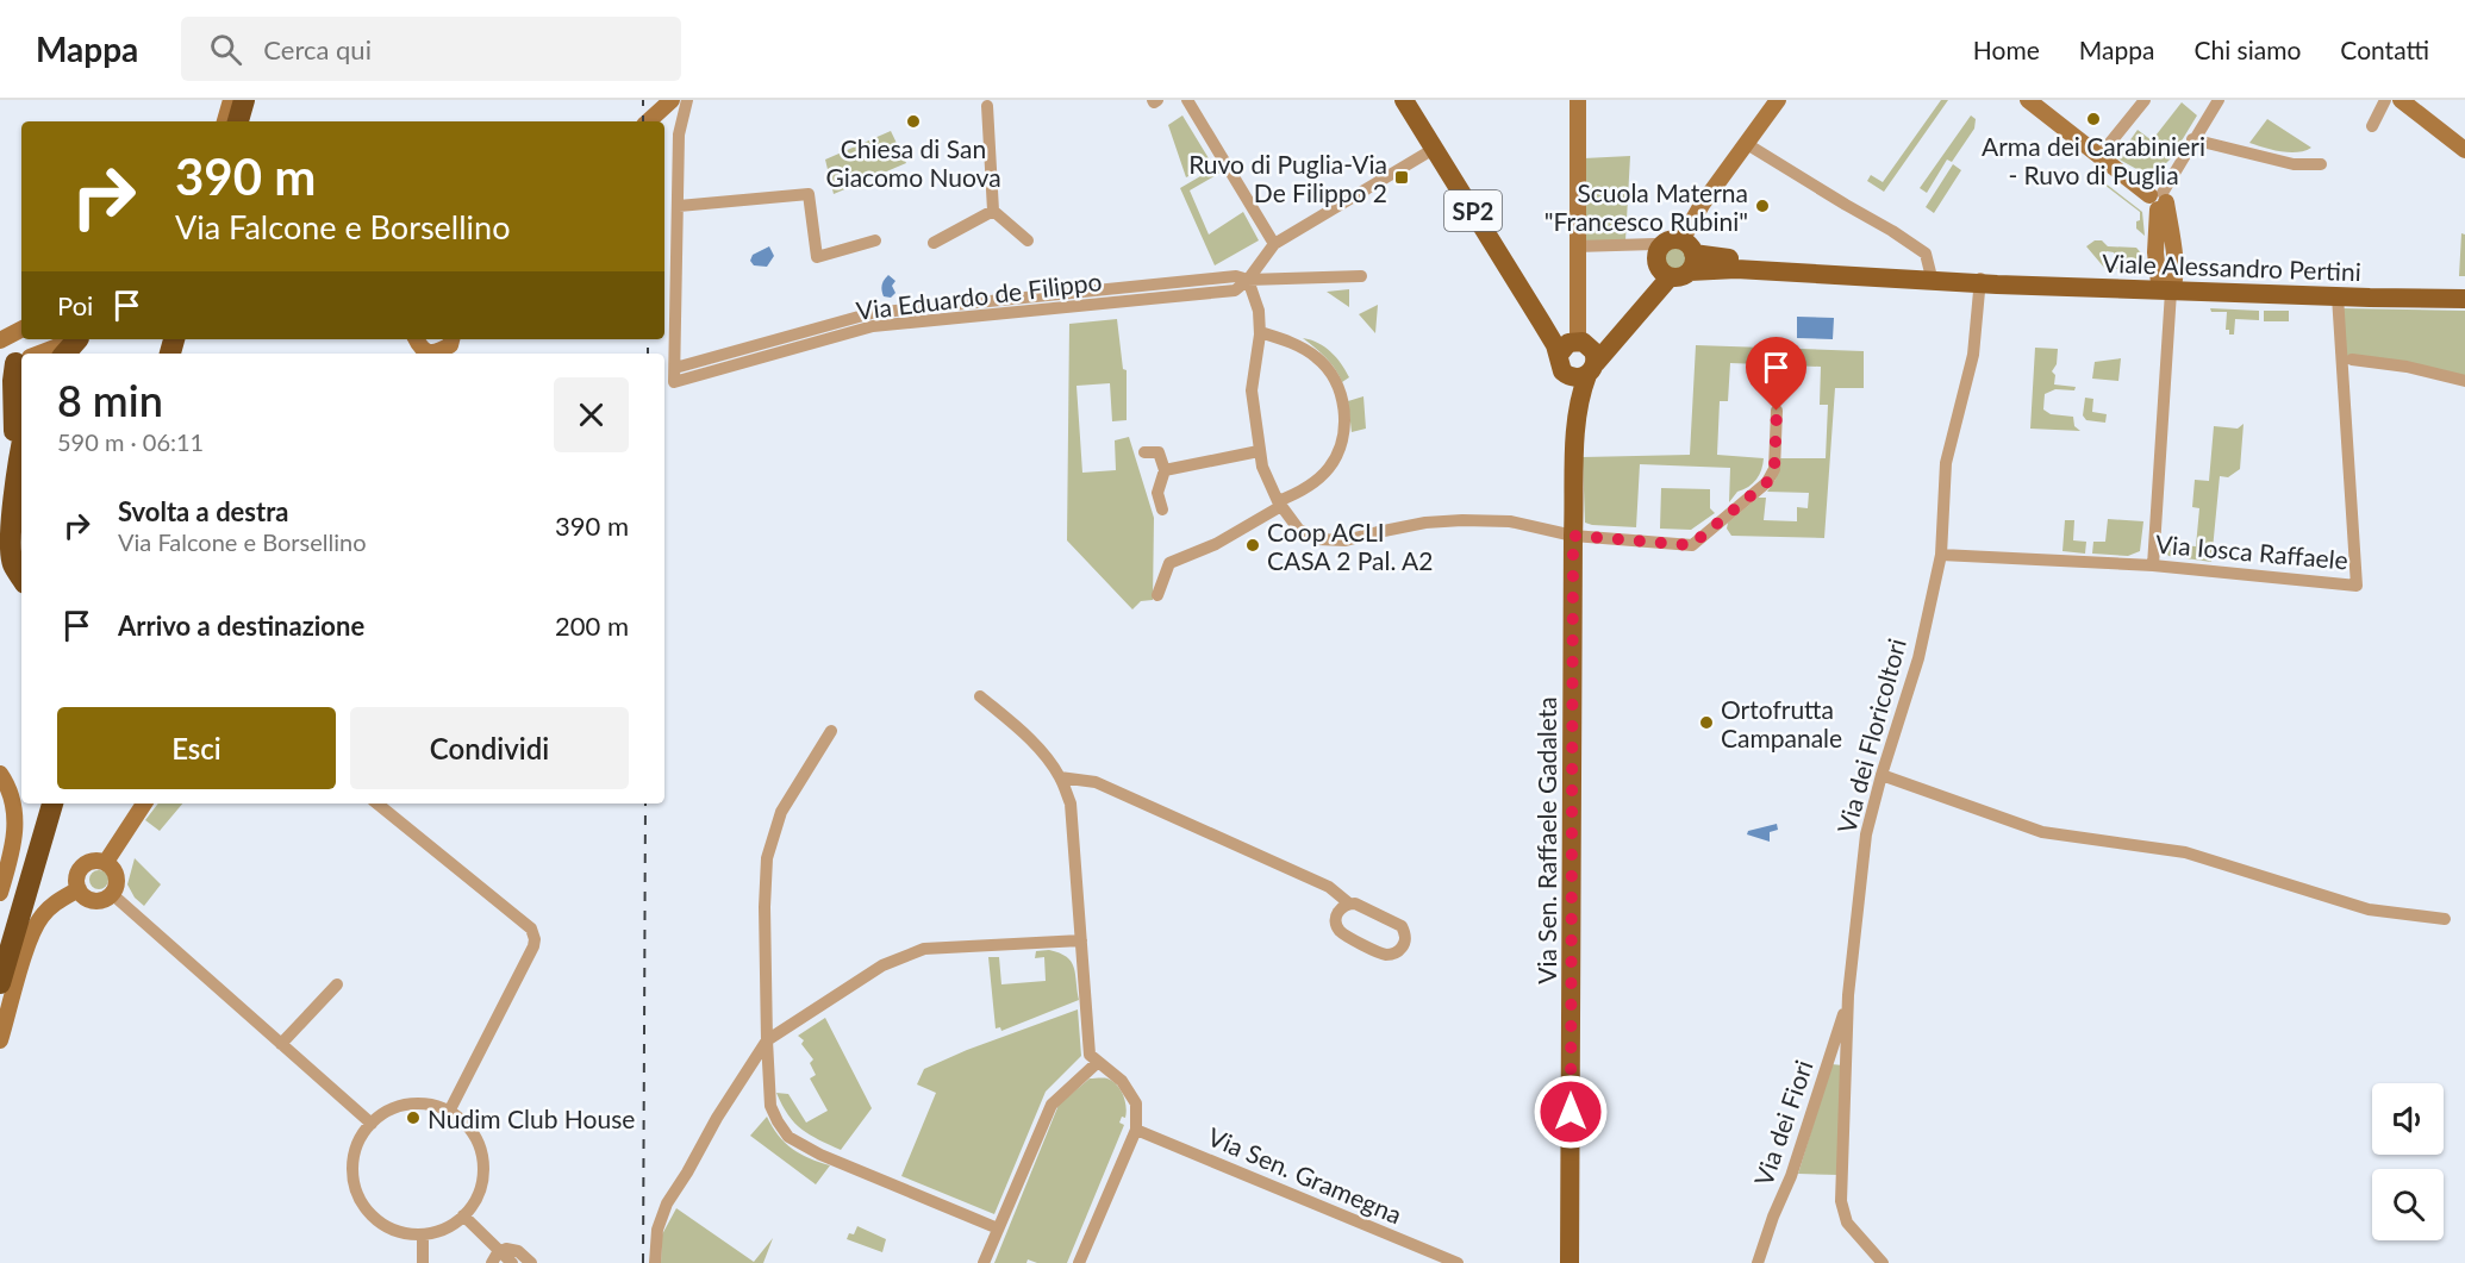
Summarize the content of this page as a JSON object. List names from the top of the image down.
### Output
{
  "streets": {
    "main road": ["SP2", "Viale Alessandro Pertini", "Via Sen. Raffaele Gadaleta"],
    "street": [
      "Via Eduardo de Filippo",
      "Via Iosca Raffaele",
      "Via dei Floricoltori",
      "Via dei Fiori",
      "Via Sen. Gramegna"
    ]
  },
  "crossings": [
    ["SP2", "Via Sen. Raffaele Gadaleta"],
    ["Viale Alessandro Pertini", "Via Iosca Raffaele"],
    ["Viale Alessandro Pertini", "Via dei Floricoltori"],
    ["Via Iosca Raffaele", "Via dei Floricoltori"],
    ["Via dei Floricoltori", "Via dei Fiori"]
  ],
  "places": {
    "other": [
      "Arma dei Carabinieri - Ruvo di Puglia",
      "Chiesa di San Giacomo Nuova",
      "Scuola Materna \"Francesco Rubini\"",
      "Coop ACLI CASA 2 Pal. A2",
      "Ortofrutta Campanale",
      "Nudim Club House"
    ],
    "transit": ["Ruvo di Puglia-Via De Filippo 2"]
  },
  "page": {
    "header": "Mappa",
    "search": "Cerca qui",
    "nav": [
      "Home",
      "Mappa",
      "Chi siamo",
      "Contatti"
    ],
    "turn": ["390 m", "Via Falcone e Borsellino"],
    "then": "Poi",
    "heading": ["8 min", "590 m · 06:11"],
    "list": [
      {
        "name": "Svolta a destra",
        "note": "Via Falcone e Borsellino",
        "value": "390 m"
      },
      {
        "name": "Arrivo a destinazione",
        "value": "200 m"
      }
    ],
    "buttons": ["Esci", "Condividi"]
  }
}
